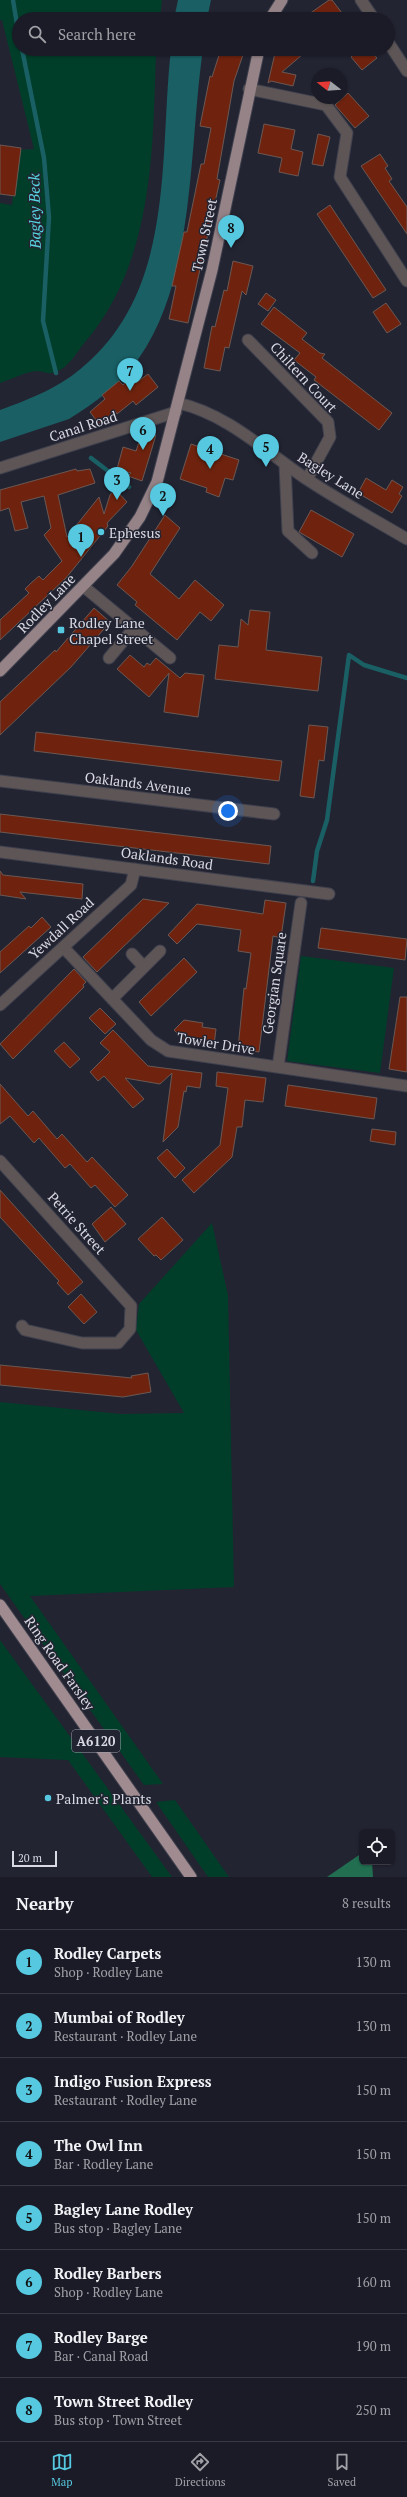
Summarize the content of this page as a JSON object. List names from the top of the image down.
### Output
{
  "streets": {
    "highway": ["Ring Road Farsley", "A6120"],
    "main road": ["Town Street", "Rodley Lane"],
    "street": [
      "Chiltern Court",
      "Canal Road",
      "Bagley Lane",
      "Oaklands Avenue",
      "Oaklands Road",
      "Yewdall Road",
      "Georgian Square",
      "Towler Drive",
      "Petrie Street"
    ]
  },
  "crossings": [
    ["Town Street", "Canal Road"],
    ["Town Street", "Bagley Lane"],
    ["Town Street", "Rodley Lane"],
    ["Chiltern Court", "Bagley Lane"],
    ["Canal Road", "Bagley Lane"],
    ["Canal Road", "Rodley Lane"],
    ["Bagley Lane", "Rodley Lane"],
    ["Oaklands Road", "Yewdall Road"],
    ["Yewdall Road", "Towler Drive"],
    ["Georgian Square", "Towler Drive"]
  ],
  "water": ["Bagley Beck"],
  "places": {
    "other": ["Ephesus", "Palmer's Plants"],
    "transit": ["Rodley Lane Chapel Street"]
  },
  "scale_bar": "20 m",
  "north": "left",
  "page": {
    "search": "Search here",
    "pins": [
      "8",
      "7",
      "6",
      "5",
      "4",
      "3",
      "2",
      "1"
    ],
    "scale": "20 m",
    "heading": ["Nearby", "8 results"],
    "list": [
      {
        "mark": "1",
        "name": "Rodley Carpets",
        "note": "Shop · Rodley Lane",
        "value": "130 m"
      },
      {
        "mark": "2",
        "name": "Mumbai of Rodley",
        "note": "Restaurant · Rodley Lane",
        "value": "130 m"
      },
      {
        "mark": "3",
        "name": "Indigo Fusion Express",
        "note": "Restaurant · Rodley Lane",
        "value": "150 m"
      },
      {
        "mark": "4",
        "name": "The Owl Inn",
        "note": "Bar · Rodley Lane",
        "value": "150 m"
      },
      {
        "mark": "5",
        "name": "Bagley Lane Rodley",
        "note": "Bus stop · Bagley Lane",
        "value": "150 m"
      },
      {
        "mark": "6",
        "name": "Rodley Barbers",
        "note": "Shop · Rodley Lane",
        "value": "160 m"
      },
      {
        "mark": "7",
        "name": "Rodley Barge",
        "note": "Bar · Canal Road",
        "value": "190 m"
      },
      {
        "mark": "8",
        "name": "Town Street Rodley",
        "note": "Bus stop · Town Street",
        "value": "250 m"
      }
    ],
    "nav": ["Map", "Directions", "Saved"]
  }
}
